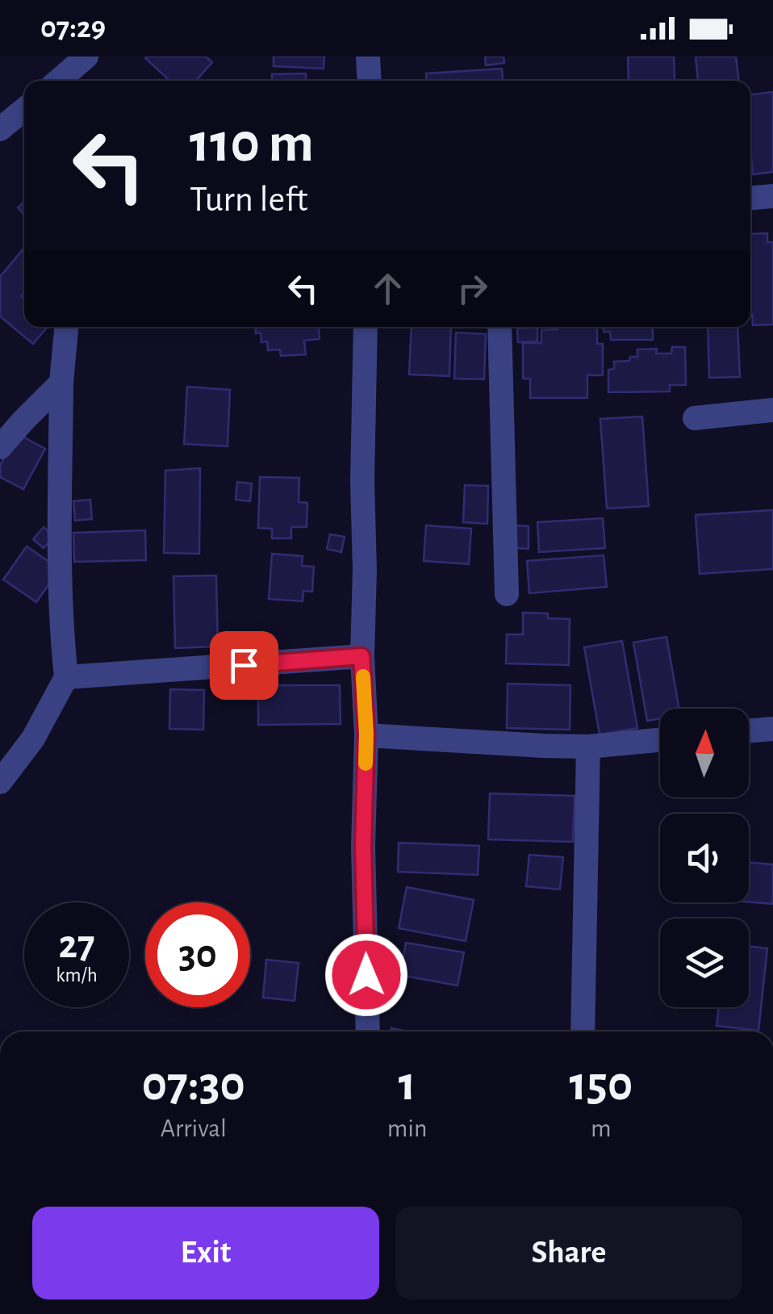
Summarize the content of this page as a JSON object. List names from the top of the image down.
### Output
{
  "north": "top",
  "page": {
    "status": "07:29",
    "turn": ["110 m", "Turn left"],
    "speed": "27 km/h",
    "limit": "30",
    "eta": [
      "07:30",
      "Arrival",
      "1",
      "min",
      "150",
      "m"
    ],
    "buttons": ["Exit", "Share"]
  }
}
